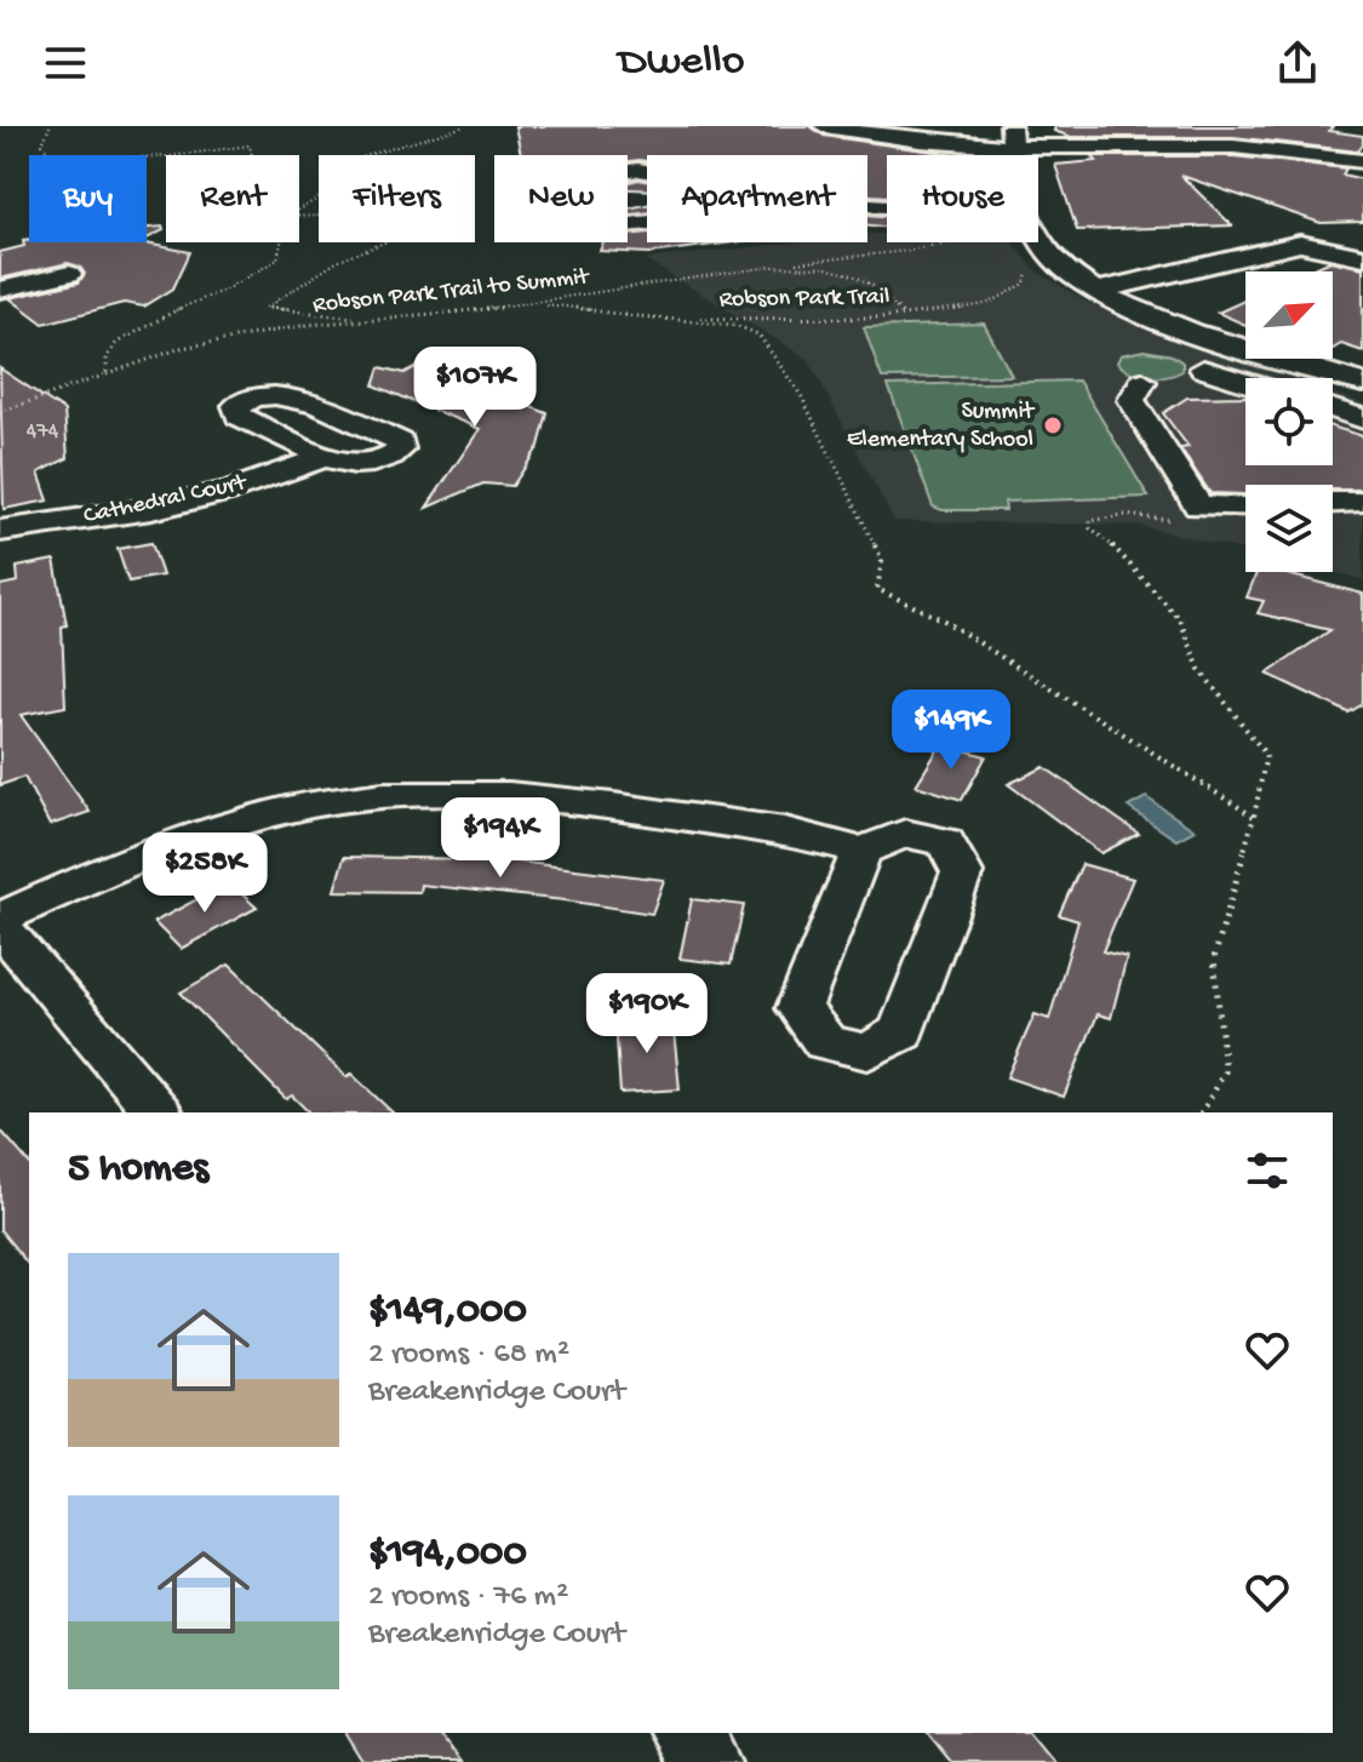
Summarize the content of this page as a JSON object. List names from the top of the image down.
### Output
{
  "streets": {
    "street": ["Cathedral Court"],
    "path": ["Robson Park Trail to Summit", "Robson Park Trail"]
  },
  "crossings": [
    ["Robson Park Trail to Summit", "Robson Park Trail"]
  ],
  "places": ["Summit Elementary School"],
  "house_numbers": ["474"],
  "north": "top right",
  "page": {
    "header": "Dwello",
    "chip": [
      "Buy",
      "Rent",
      "Filters",
      "New",
      "Apartment",
      "House"
    ],
    "price": [
      "$107K",
      "$149K",
      "$194K",
      "$258K",
      "$190K"
    ],
    "heading": "5 homes",
    "list": [
      {
        "name": "$149,000",
        "note": "2 rooms · 68 m² · Breakenridge Court"
      },
      {
        "name": "$194,000",
        "note": "2 rooms · 76 m² · Breakenridge Court"
      }
    ]
  }
}
